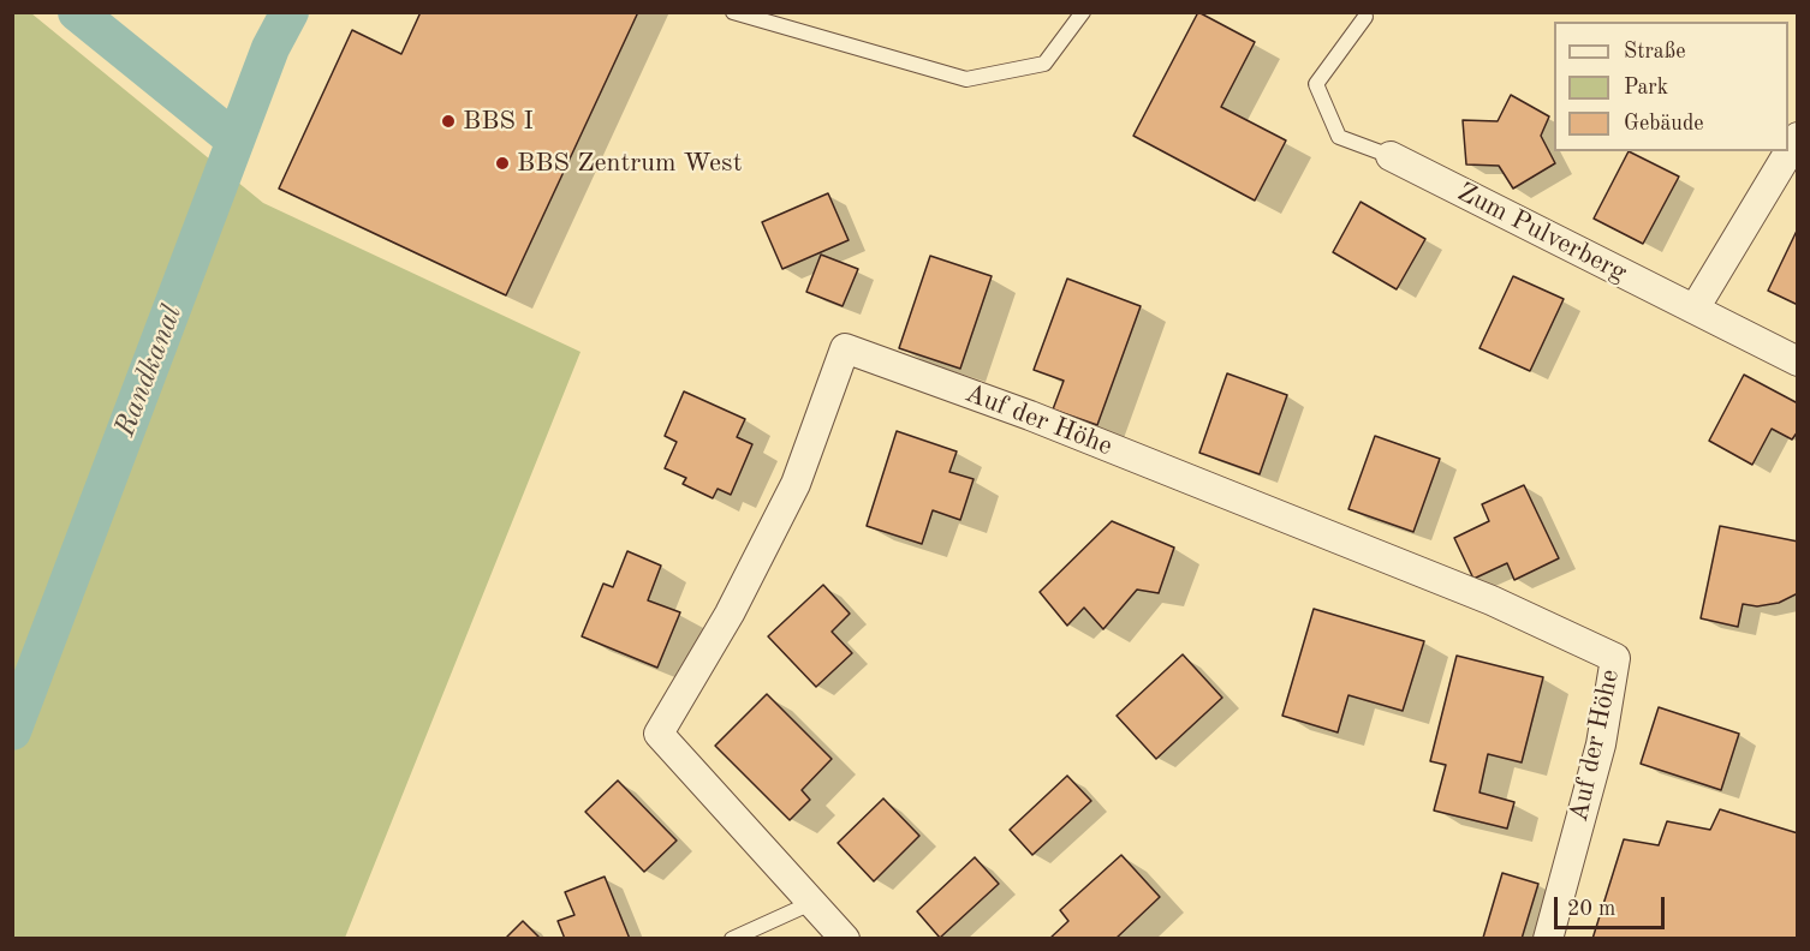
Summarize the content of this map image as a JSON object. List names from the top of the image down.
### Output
{
  "streets": {
    "street": ["Zum Pulverberg", "Auf der Höhe"]
  },
  "water": ["Randkanal"],
  "places": ["BBS I", "BBS Zentrum West"],
  "legend": ["Straße", "Park", "Gebäude"],
  "scale_bar": "20 m"
}
